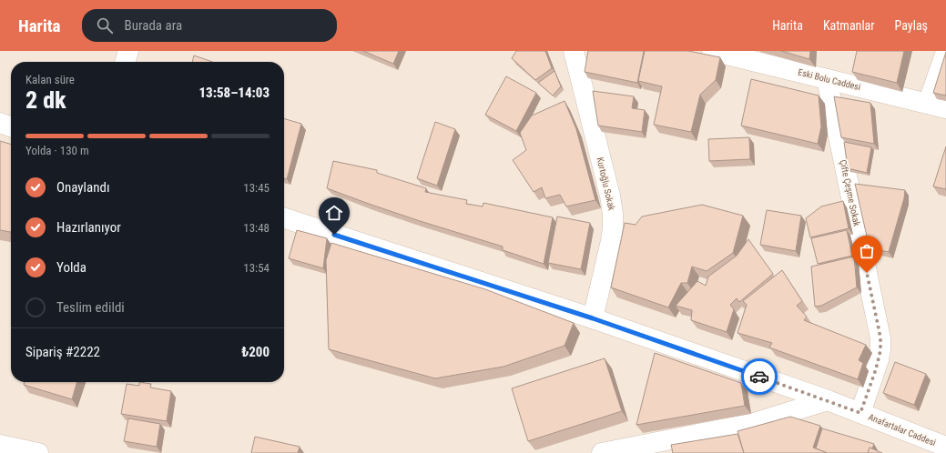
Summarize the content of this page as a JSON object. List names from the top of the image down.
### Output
{
  "streets": {
    "street": [
      "Eski Bolu Caddesi",
      "Kurtoğlu Sokak",
      "Çifte Çeşme Sokak",
      "Anafartalar Caddesi"
    ]
  },
  "crossings": [
    ["Eski Bolu Caddesi", "Çifte Çeşme Sokak"],
    ["Kurtoğlu Sokak", "Anafartalar Caddesi"],
    ["Çifte Çeşme Sokak", "Anafartalar Caddesi"]
  ],
  "page": {
    "header": "Harita",
    "search": "Burada ara",
    "nav": ["Harita", "Katmanlar", "Paylaş"],
    "heading": ["2 dk", "Kalan süre", "13:58–14:03"],
    "panel": ["Sipariş #2222", "₺200"],
    "bar": "Yolda · 130 m",
    "list": [
      ["Onaylandı", "13:45"],
      ["Hazırlanıyor", "13:48"],
      ["Yolda", "13:54"],
      "Teslim edildi"
    ]
  }
}
